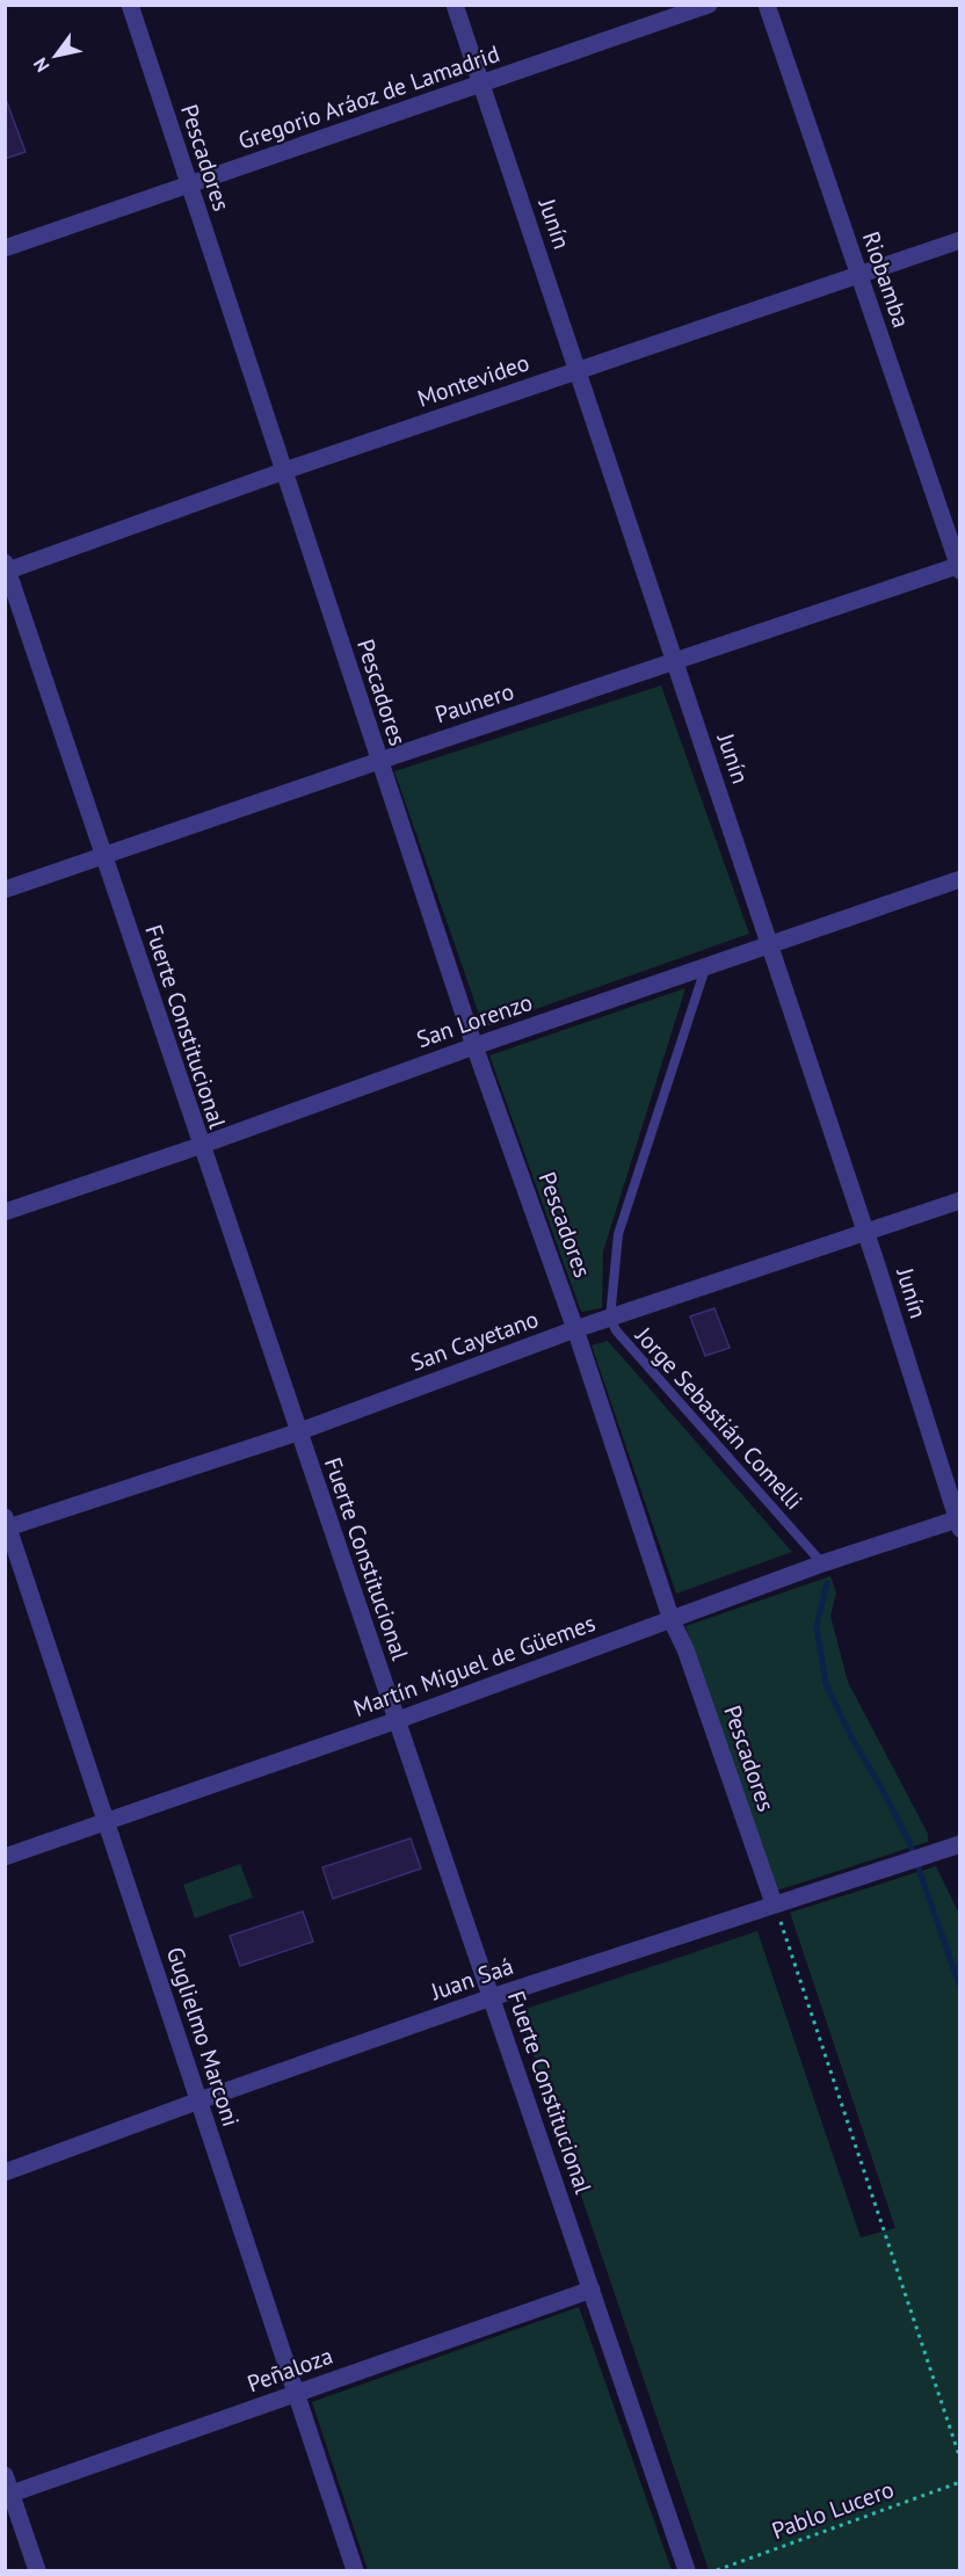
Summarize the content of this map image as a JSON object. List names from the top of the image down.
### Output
{
  "streets": {
    "street": [
      "Gregorio Aráoz de Lamadrid",
      "Pescadores",
      "Junín",
      "Riobamba",
      "Montevideo",
      "Paunero",
      "San Lorenzo",
      "Fuerte Constitucional",
      "San Cayetano",
      "Martín Miguel de Güemes",
      "Juan Saá",
      "Guglielmo Marconi",
      "Peñaloza"
    ],
    "lane": ["Jorge Sebastián Comelli"],
    "path": ["Pablo Lucero"]
  },
  "crossings": [
    ["Gregorio Aráoz de Lamadrid", "Pescadores"],
    ["Gregorio Aráoz de Lamadrid", "Junín"],
    ["Pescadores", "Montevideo"],
    ["Pescadores", "Paunero"],
    ["Pescadores", "San Lorenzo"],
    ["Pescadores", "San Cayetano"],
    ["Pescadores", "Martín Miguel de Güemes"],
    ["Pescadores", "Juan Saá"],
    ["Junín", "Montevideo"],
    ["Junín", "Paunero"],
    ["Junín", "San Lorenzo"],
    ["Junín", "San Cayetano"],
    ["Junín", "Martín Miguel de Güemes"],
    ["Riobamba", "Montevideo"],
    ["Riobamba", "Paunero"],
    ["Montevideo", "Fuerte Constitucional"],
    ["Paunero", "Fuerte Constitucional"],
    ["San Lorenzo", "Fuerte Constitucional"],
    ["San Lorenzo", "Jorge Sebastián Comelli"],
    ["Fuerte Constitucional", "San Cayetano"],
    ["Fuerte Constitucional", "Martín Miguel de Güemes"],
    ["Fuerte Constitucional", "Juan Saá"],
    ["Fuerte Constitucional", "Peñaloza"],
    ["San Cayetano", "Jorge Sebastián Comelli"],
    ["San Cayetano", "Guglielmo Marconi"],
    ["Jorge Sebastián Comelli", "Martín Miguel de Güemes"],
    ["Martín Miguel de Güemes", "Guglielmo Marconi"],
    ["Juan Saá", "Guglielmo Marconi"],
    ["Guglielmo Marconi", "Peñaloza"]
  ],
  "north": "bottom left"
}
